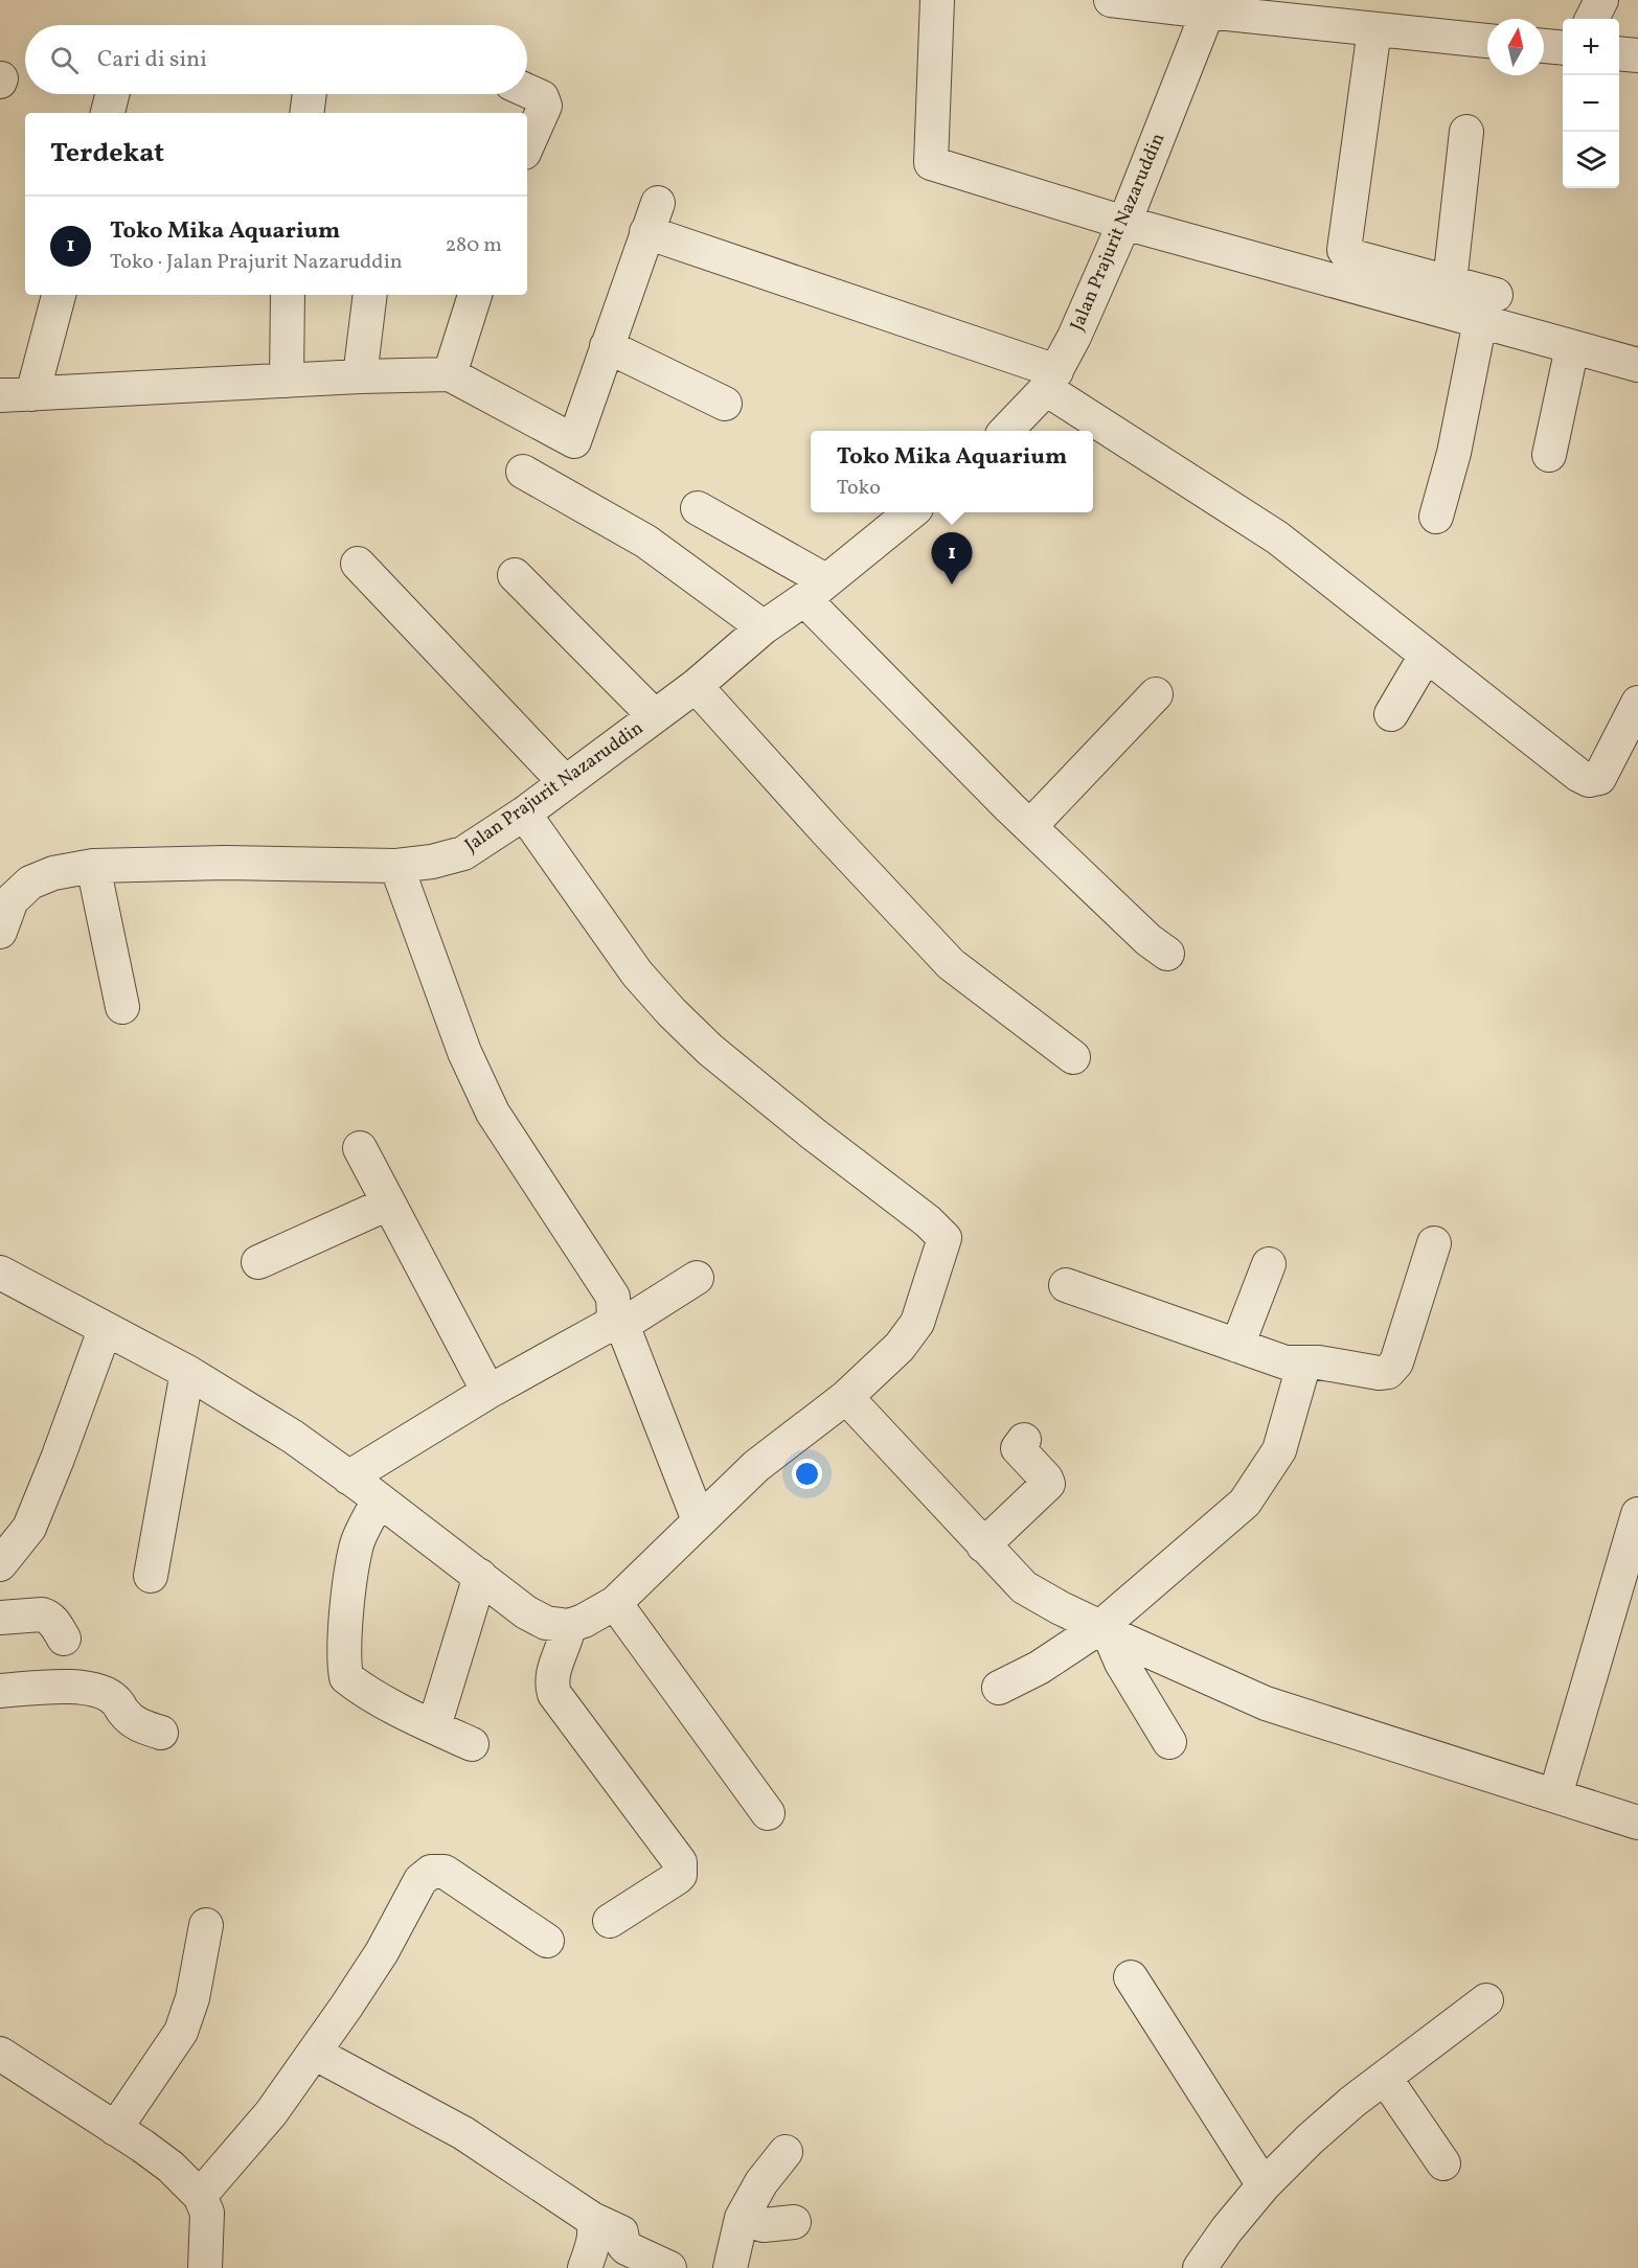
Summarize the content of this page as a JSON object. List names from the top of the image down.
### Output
{
  "streets": {
    "street": ["Jalan Prajurit Nazaruddin"]
  },
  "north": "top",
  "page": {
    "map_buttons": ["+", "−"],
    "search": "Cari di sini",
    "heading": "Terdekat",
    "list": [
      {
        "mark": "1",
        "name": "Toko Mika Aquarium",
        "note": "Toko · Jalan Prajurit Nazaruddin",
        "value": "280 m"
      }
    ],
    "popup": ["Toko Mika Aquarium", "Toko"],
    "pins": "1"
  }
}
